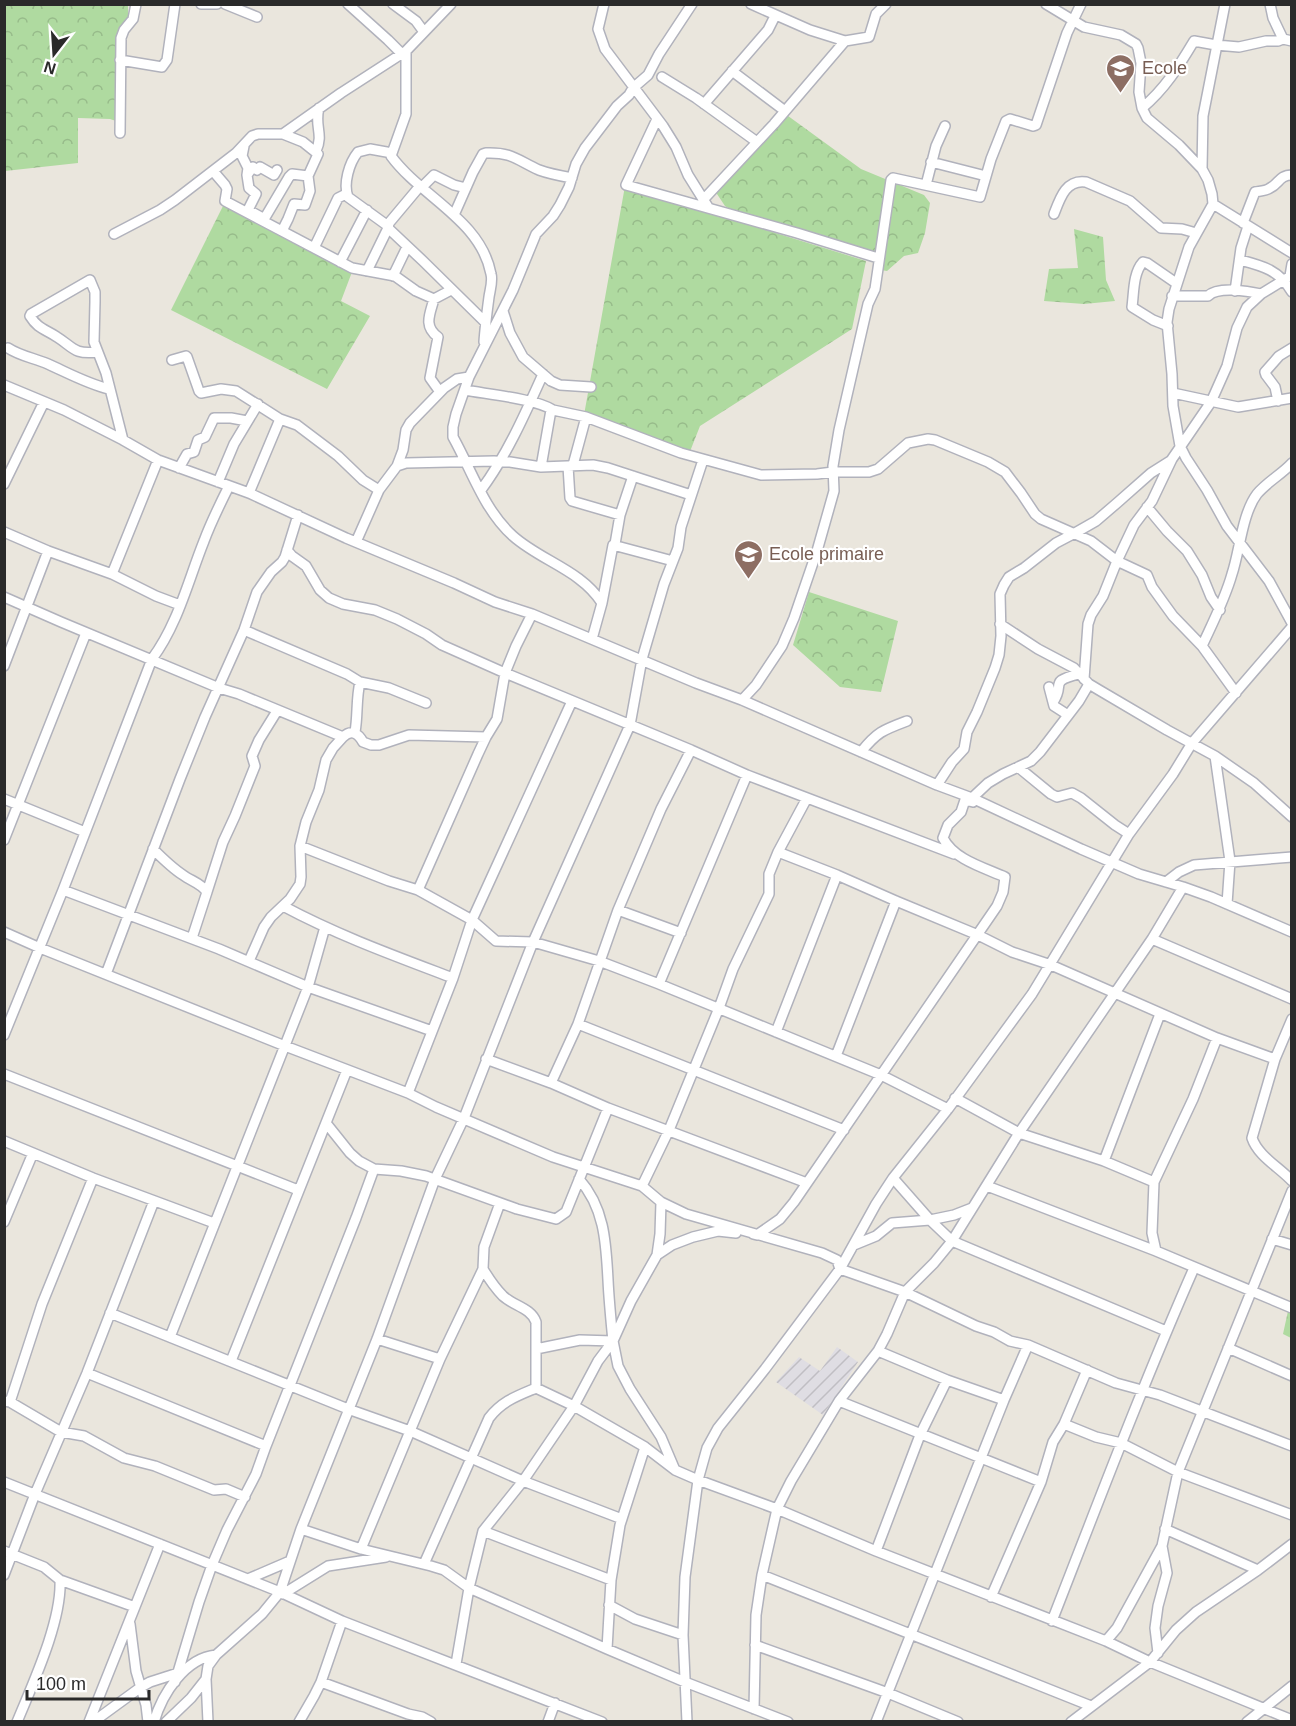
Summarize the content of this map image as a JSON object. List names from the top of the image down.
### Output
{
  "places": {
    "school or university": ["Ecole", "Ecole primaire"]
  },
  "scale_bar": "100 m",
  "north": "bottom"
}
